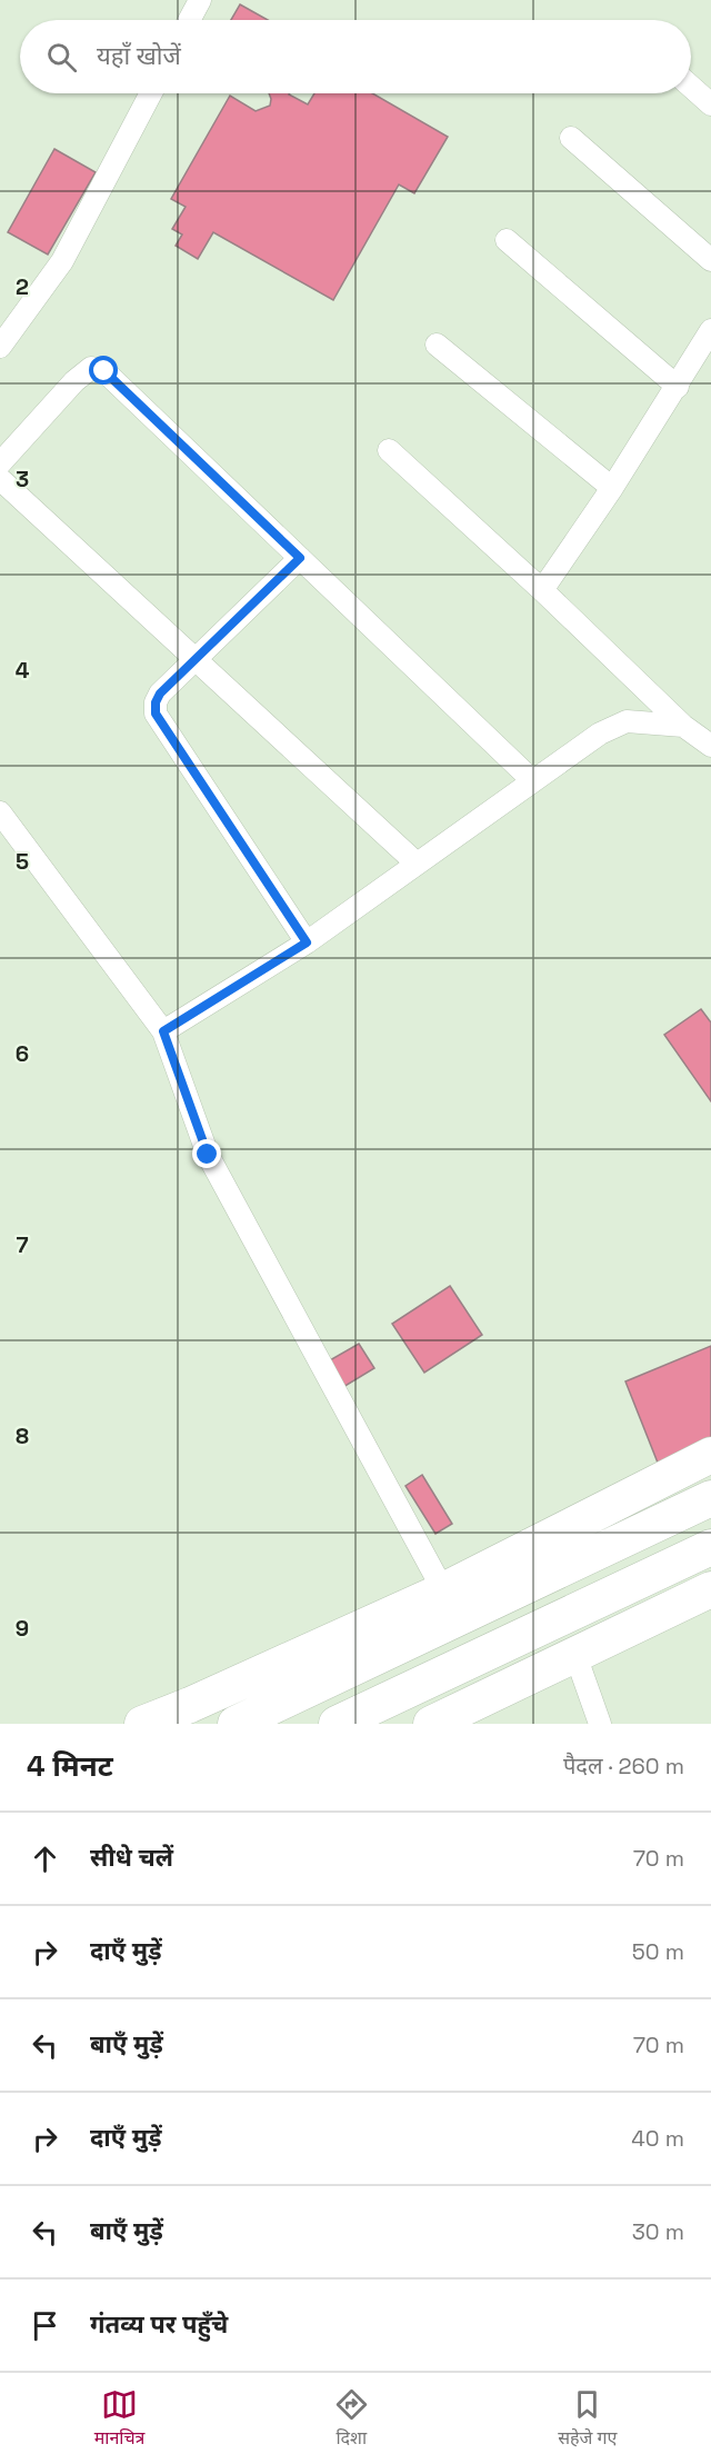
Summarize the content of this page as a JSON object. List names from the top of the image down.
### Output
{
  "page": {
    "search": "यहाँ खोजें",
    "heading": ["4 मिनट", "पैदल · 260 m"],
    "list": [
      ["सीधे चलें", "70 m"],
      ["दाएँ मुड़ें", "50 m"],
      ["बाएँ मुड़ें", "70 m"],
      ["दाएँ मुड़ें", "40 m"],
      ["बाएँ मुड़ें", "30 m"],
      "गंतव्य पर पहुँचे"
    ],
    "nav": ["मानचित्र", "दिशा", "सहेजे गए"]
  },
  "grid": {
    "rows": [
      "2",
      "3",
      "4",
      "5",
      "6",
      "7",
      "8",
      "9"
    ]
  }
}
